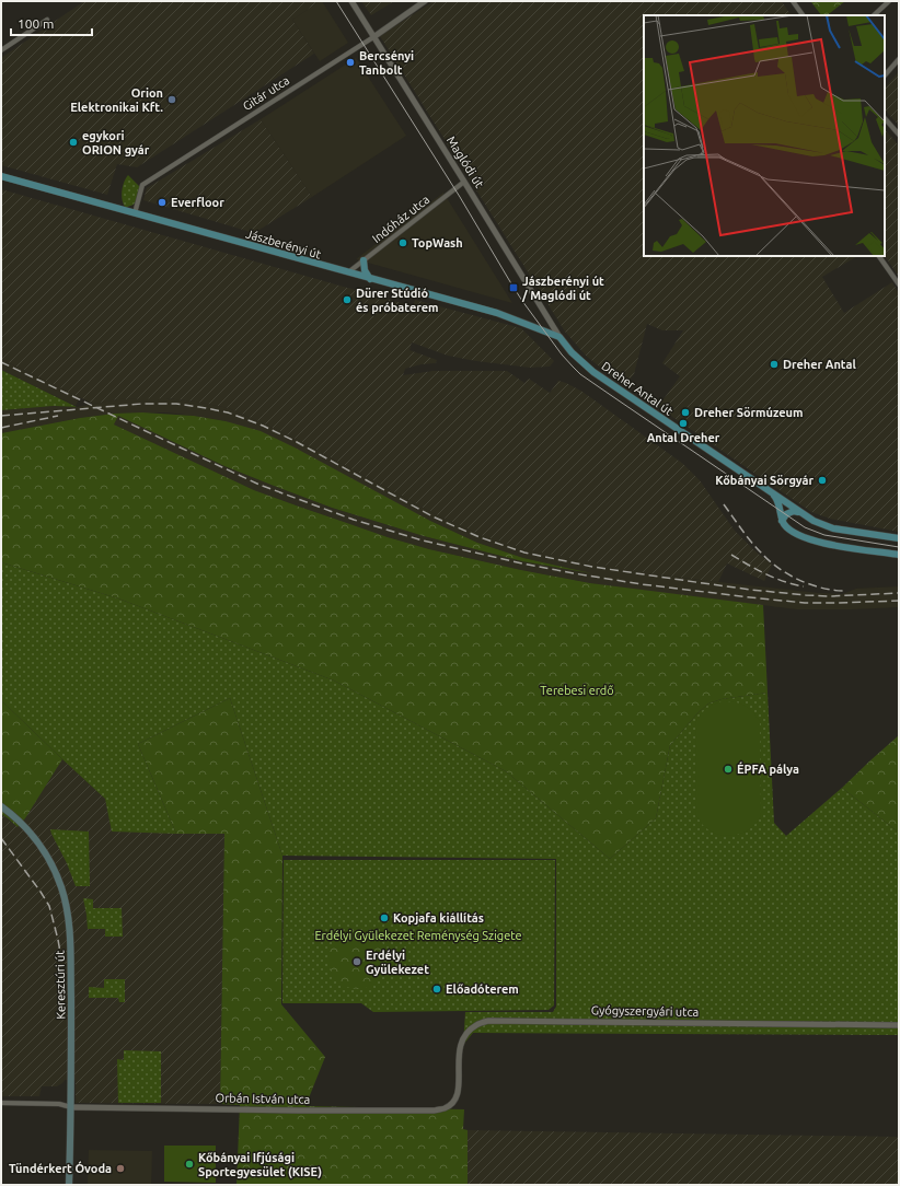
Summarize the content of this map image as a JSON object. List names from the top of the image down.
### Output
{
  "streets": {
    "main road": ["Jászberényi út", "Dreher Antal út", "Keresztúri út"],
    "street": [
      "Gitár utca",
      "Maglódi út",
      "Indóház utca",
      "Gyógyszergyári utca",
      "Orbán István utca"
    ]
  },
  "crossings": [
    ["Gitár utca", "Maglódi út"],
    ["Gitár utca", "Jászberényi út"],
    ["Maglódi út", "Indóház utca"],
    ["Maglódi út", "Jászberényi út"],
    ["Maglódi út", "Dreher Antal út"],
    ["Indóház utca", "Jászberényi út"],
    ["Jászberényi út", "Dreher Antal út"],
    ["Keresztúri út", "Orbán István utca"],
    ["Gyógyszergyári utca", "Orbán István utca"]
  ],
  "parks": ["Terebesi erdő", "Erdélyi Gyülekezet Reménység Szigete"],
  "places": {
    "other": [
      "Bercsényi Tanbolt",
      "Orion Elektronikai Kft.",
      "egykori ORION gyár",
      "Everfloor",
      "TopWash",
      "Dürer Stúdió és próbaterem",
      "Dreher Antal",
      "Dreher Sörmúzeum",
      "Antal Dreher",
      "Kőbányai Sörgyár",
      "ÉPFA pálya",
      "Kopjafa kiállítás",
      "Erdélyi Gyülekezet",
      "Előadóterem",
      "Kőbányai Ifjúsági Sportegyesület (KISE)",
      "Tündérkert Óvoda"
    ],
    "transit": ["Jászberényi út / Maglódi út"]
  },
  "scale_bar": "100 m"
}
